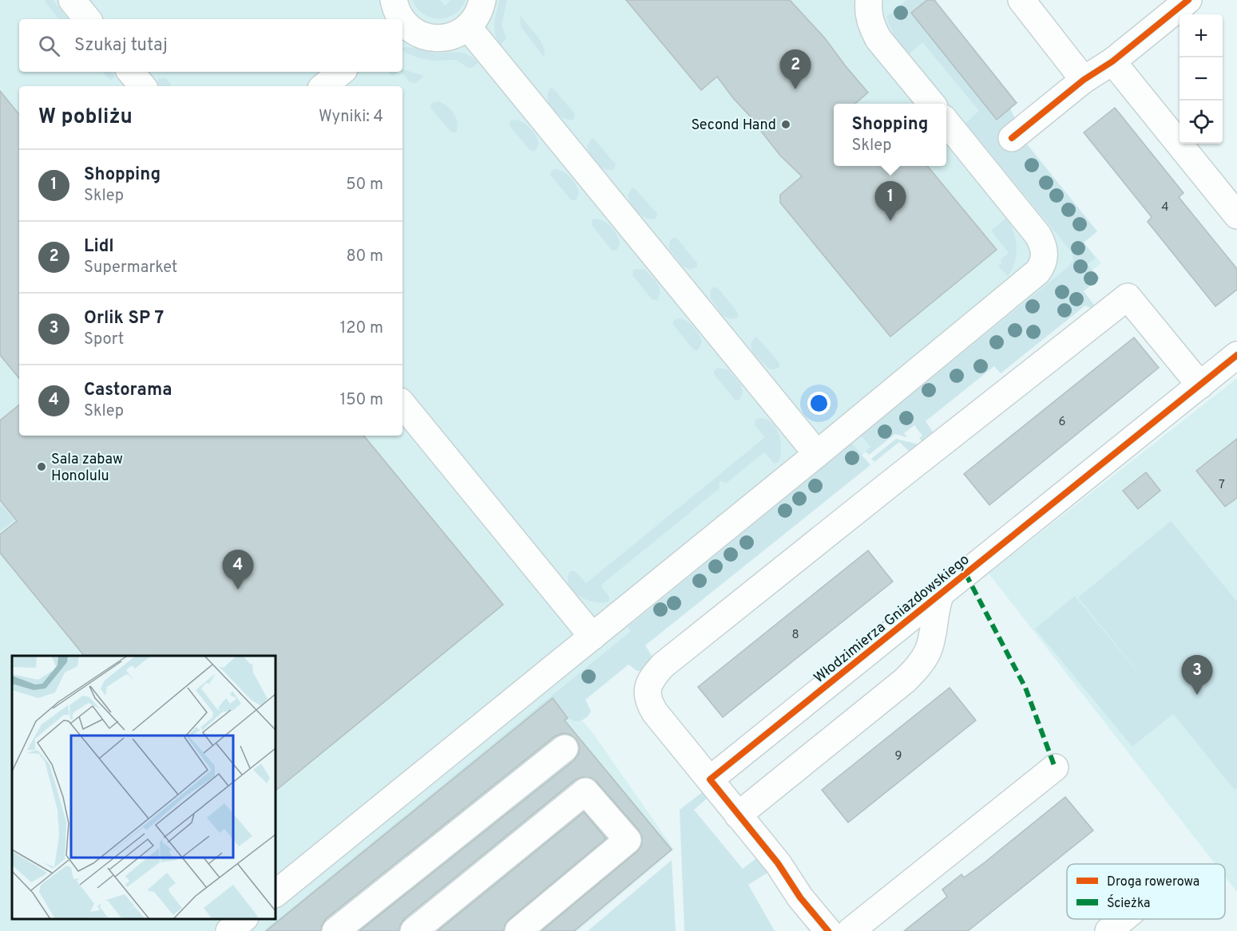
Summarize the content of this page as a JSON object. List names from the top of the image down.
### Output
{
  "streets": {
    "street": ["Włodzimierza Gniazdowskiego"]
  },
  "places": ["Second Hand", "Sala zabaw Honolulu"],
  "house_numbers": [
    "4",
    "6",
    "7",
    "8",
    "9"
  ],
  "legend": ["Droga rowerowa", "Ścieżka"],
  "page": {
    "map_buttons": ["+", "−"],
    "search": "Szukaj tutaj",
    "pins": [
      "2",
      "1",
      "4",
      "3"
    ],
    "heading": ["W pobliżu", "Wyniki: 4"],
    "popup": ["Shopping", "Sklep"],
    "list": [
      {
        "mark": "1",
        "name": "Shopping",
        "note": "Sklep",
        "value": "50 m"
      },
      {
        "mark": "2",
        "name": "Lidl",
        "note": "Supermarket",
        "value": "80 m"
      },
      {
        "mark": "3",
        "name": "Orlik SP 7",
        "note": "Sport",
        "value": "120 m"
      },
      {
        "mark": "4",
        "name": "Castorama",
        "note": "Sklep",
        "value": "150 m"
      }
    ]
  }
}
